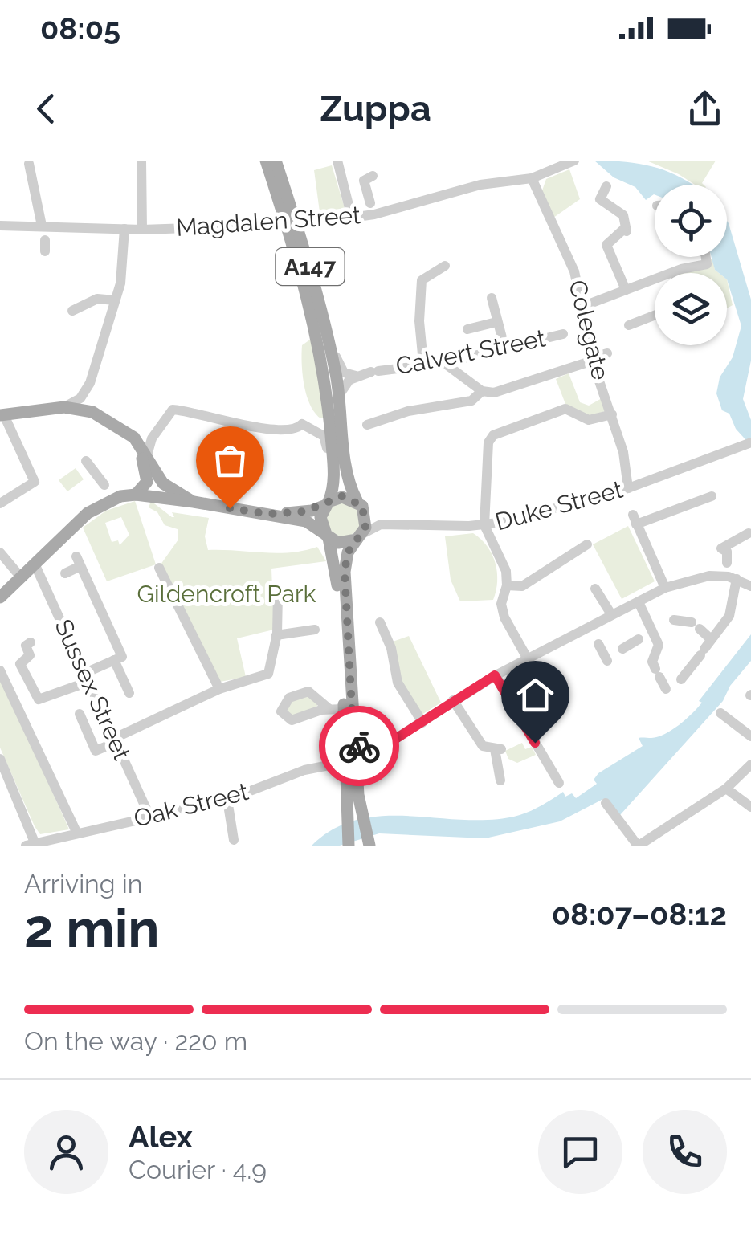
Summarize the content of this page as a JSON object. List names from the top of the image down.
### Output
{
  "streets": {
    "main road": ["A147"],
    "street": [
      "Magdalen Street",
      "Colegate",
      "Calvert Street",
      "Duke Street",
      "Sussex Street",
      "Oak Street"
    ]
  },
  "crossings": [
    ["Magdalen Street", "Colegate"],
    ["A147", "Calvert Street"],
    ["A147", "Duke Street"],
    ["Colegate", "Duke Street"],
    ["Sussex Street", "Oak Street"]
  ],
  "parks": ["Gildencroft Park"],
  "page": {
    "status": "08:05",
    "header": "Zuppa",
    "heading": ["2 min", "Arriving in", "08:07–08:12"],
    "panel": ["Alex", "Courier · 4.9"],
    "bar": "On the way · 220 m"
  }
}
